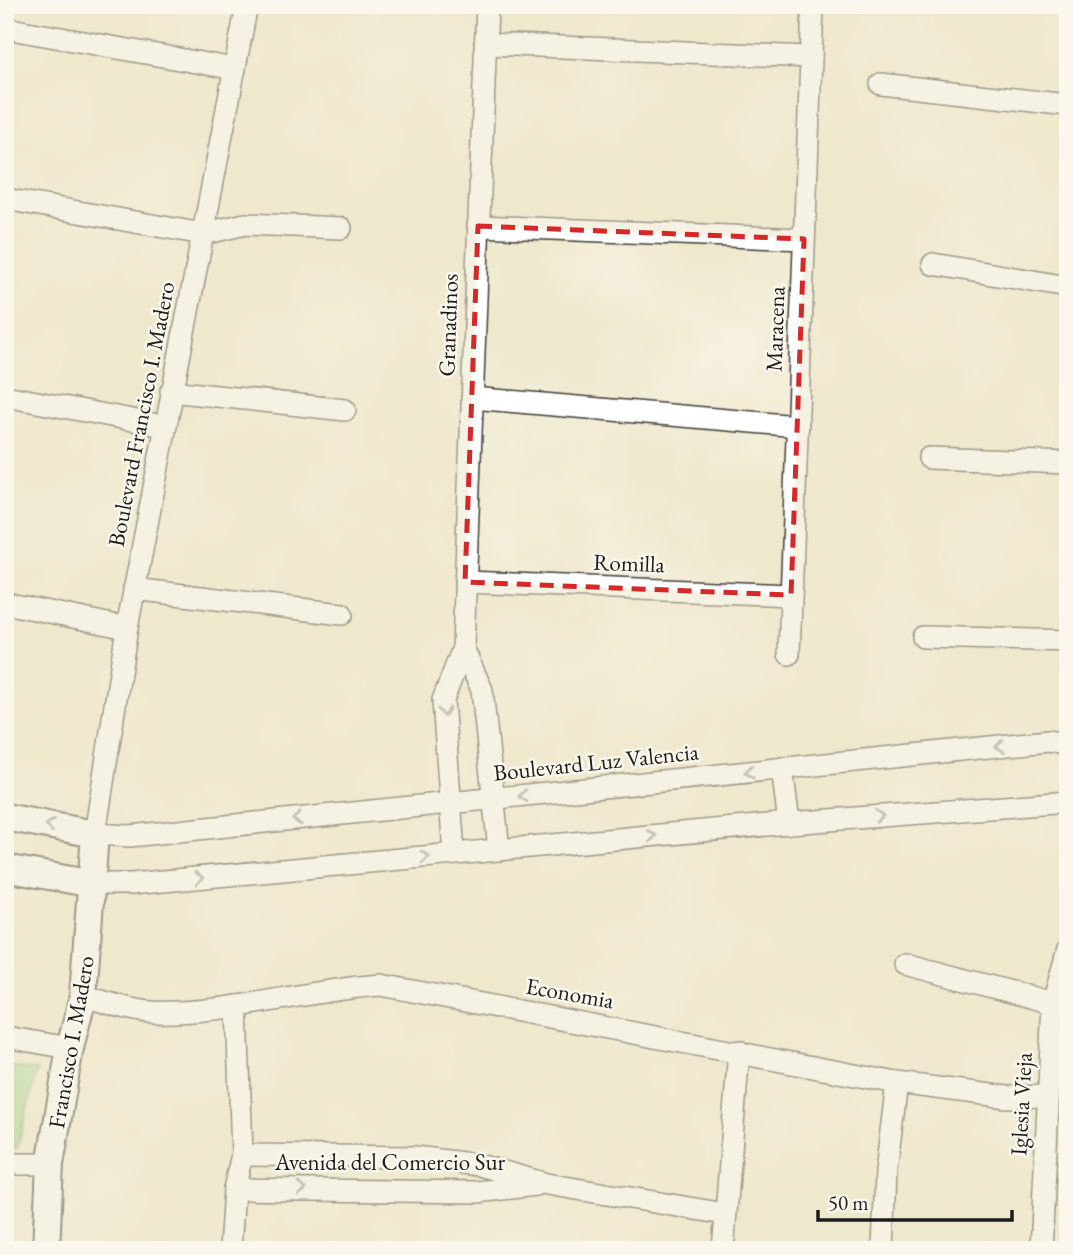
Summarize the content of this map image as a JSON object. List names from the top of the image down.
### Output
{
  "streets": {
    "street": [
      "Granadinos",
      "Maracena",
      "Boulevard Francisco I. Madero",
      "Romilla",
      "Boulevard Luz Valencia",
      "Economia",
      "Francisco I. Madero",
      "Iglesia Vieja",
      "Avenida del Comercio Sur"
    ]
  },
  "crossings": [
    ["Granadinos", "Romilla"],
    ["Granadinos", "Boulevard Luz Valencia"],
    ["Maracena", "Romilla"],
    ["Boulevard Francisco I. Madero", "Boulevard Luz Valencia"],
    ["Boulevard Francisco I. Madero", "Francisco I. Madero"],
    ["Boulevard Luz Valencia", "Francisco I. Madero"],
    ["Economia", "Francisco I. Madero"],
    ["Economia", "Iglesia Vieja"]
  ],
  "scale_bar": "50 m"
}
